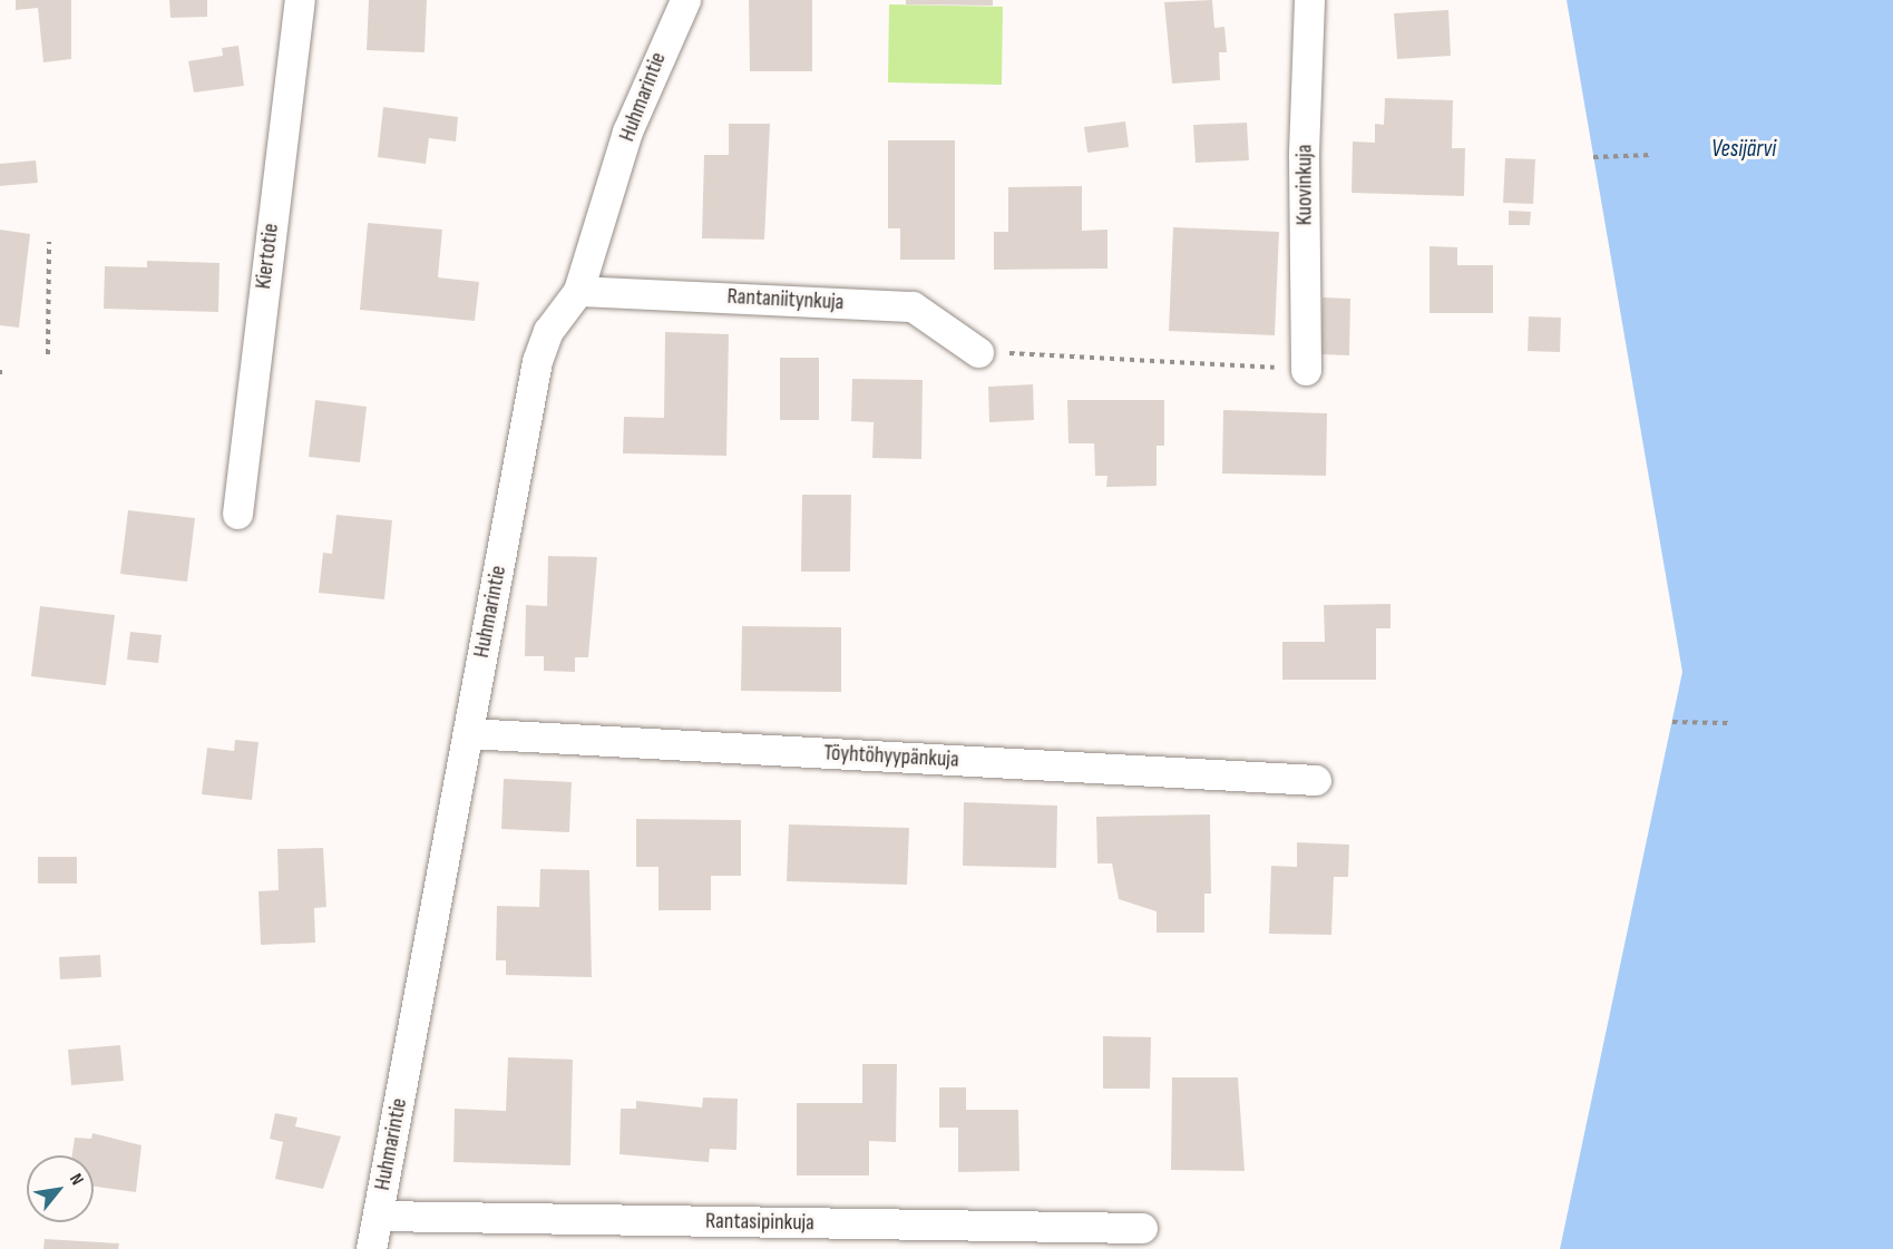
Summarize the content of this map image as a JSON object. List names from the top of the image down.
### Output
{
  "streets": {
    "street": [
      "Huhmarintie",
      "Kuovinkuja",
      "Kiertotie",
      "Rantaniitynkuja",
      "Töyhtöhyypänkuja",
      "Rantasipinkuja"
    ]
  },
  "crossings": [
    ["Huhmarintie", "Rantaniitynkuja"],
    ["Huhmarintie", "Töyhtöhyypänkuja"],
    ["Huhmarintie", "Rantasipinkuja"]
  ],
  "water": ["Vesijärvi"],
  "north": "top right"
}
